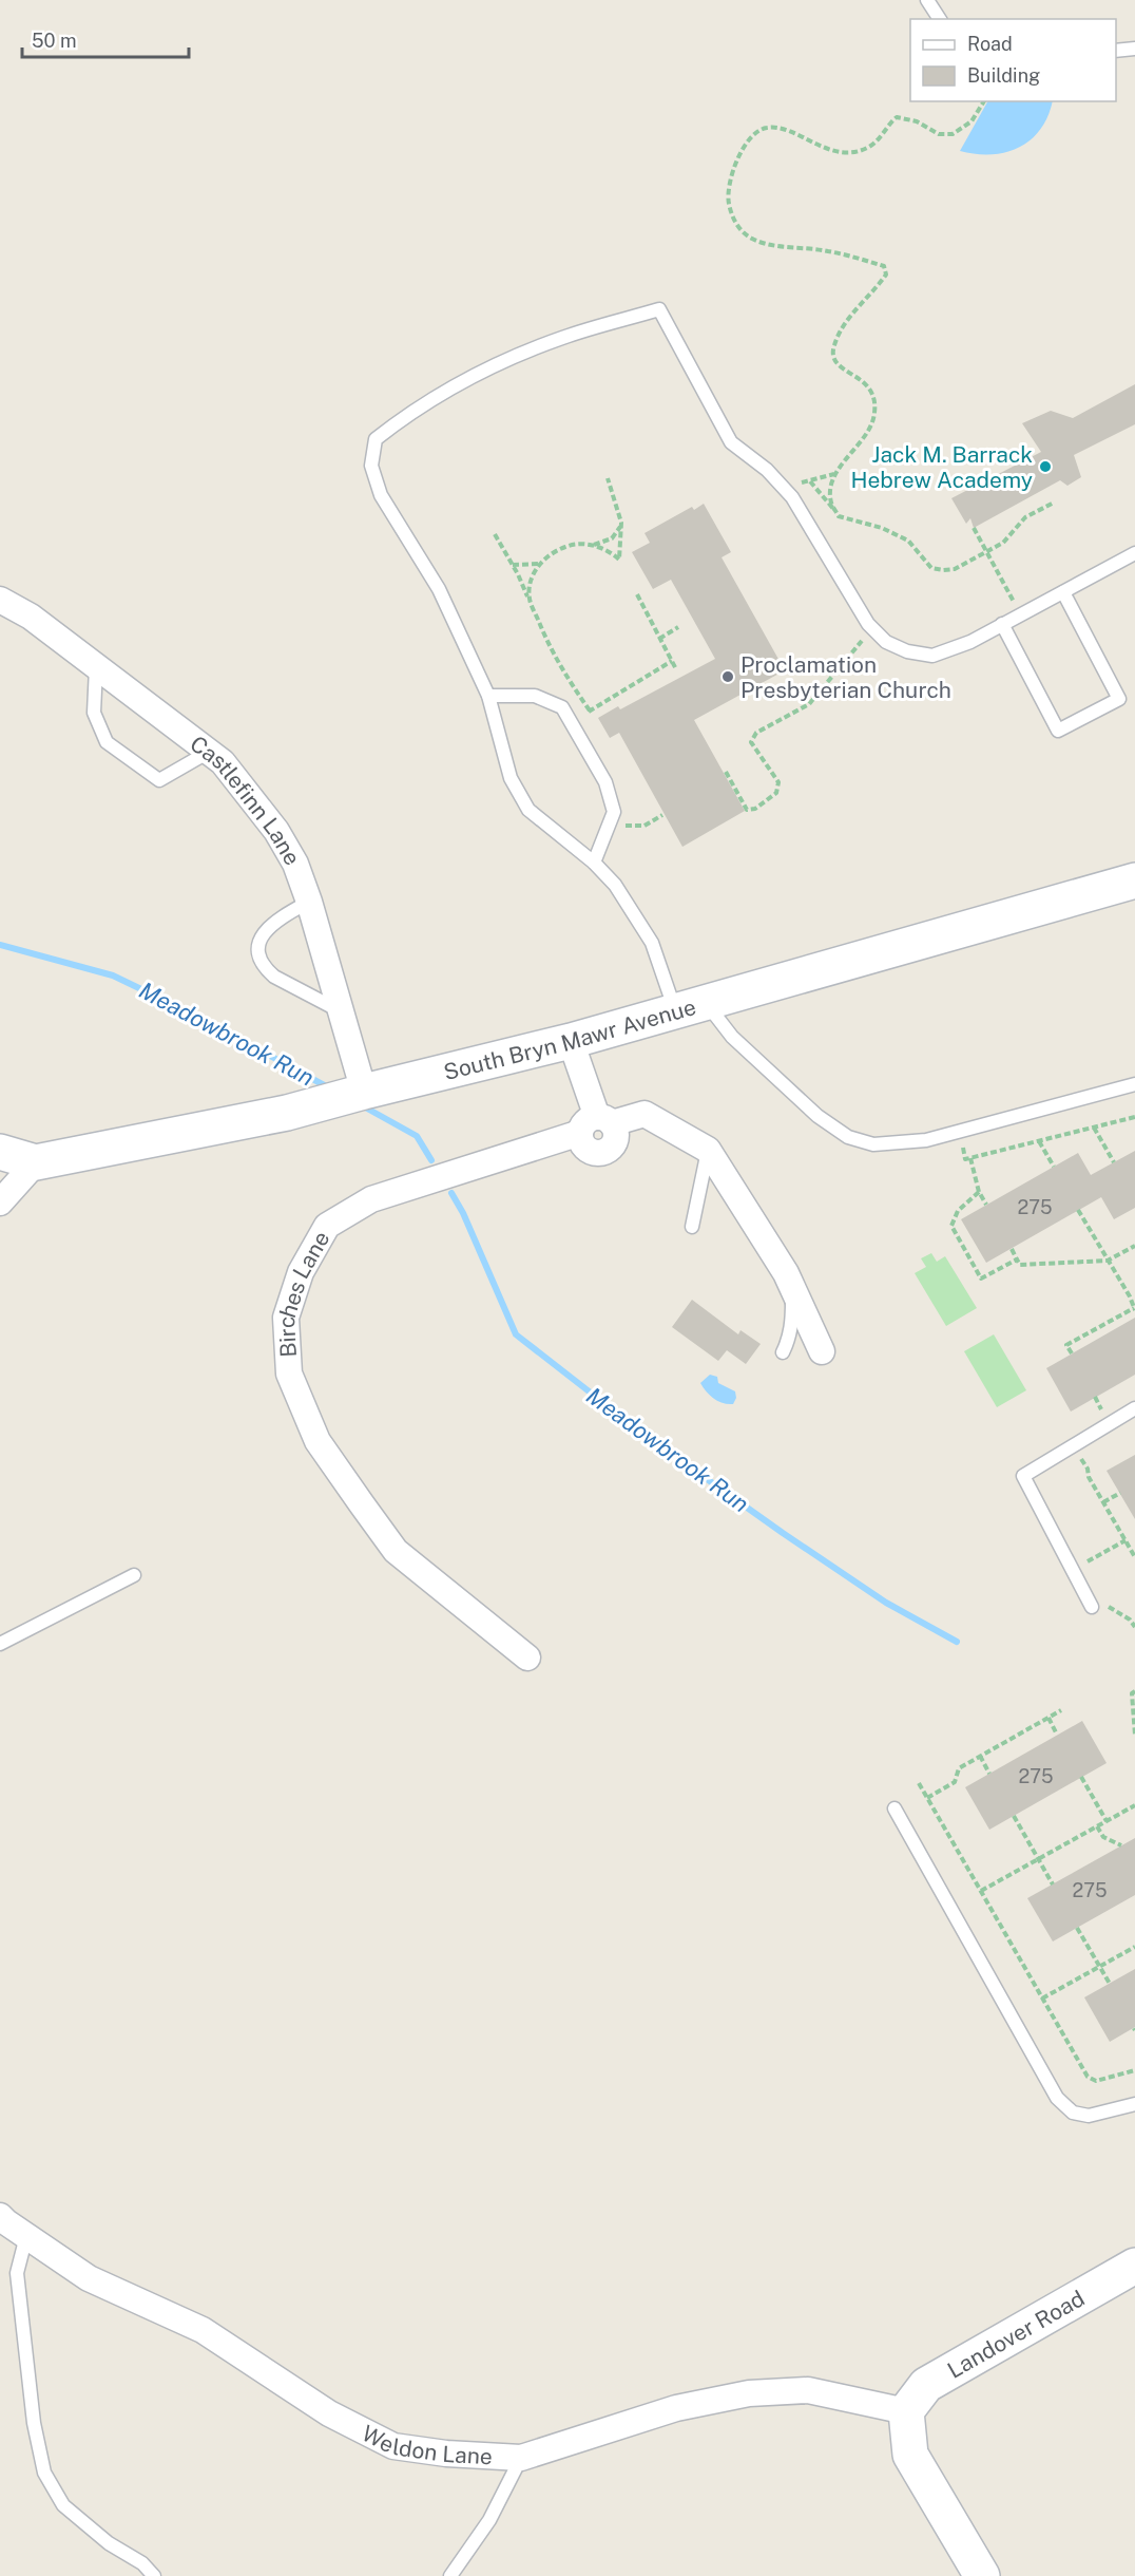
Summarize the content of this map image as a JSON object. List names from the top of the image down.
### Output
{
  "streets": {
    "main road": ["South Bryn Mawr Avenue", "Landover Road"],
    "street": ["Castlefinn Lane", "Birches Lane", "Weldon Lane"]
  },
  "crossings": [
    ["Castlefinn Lane", "South Bryn Mawr Avenue"],
    ["Landover Road", "Weldon Lane"]
  ],
  "water": ["Meadowbrook Run"],
  "places": ["Jack M. Barrack Hebrew Academy", "Proclamation Presbyterian Church"],
  "house_numbers": ["275", "275", "275"],
  "legend": ["Road", "Building"],
  "scale_bar": "50 m"
}
